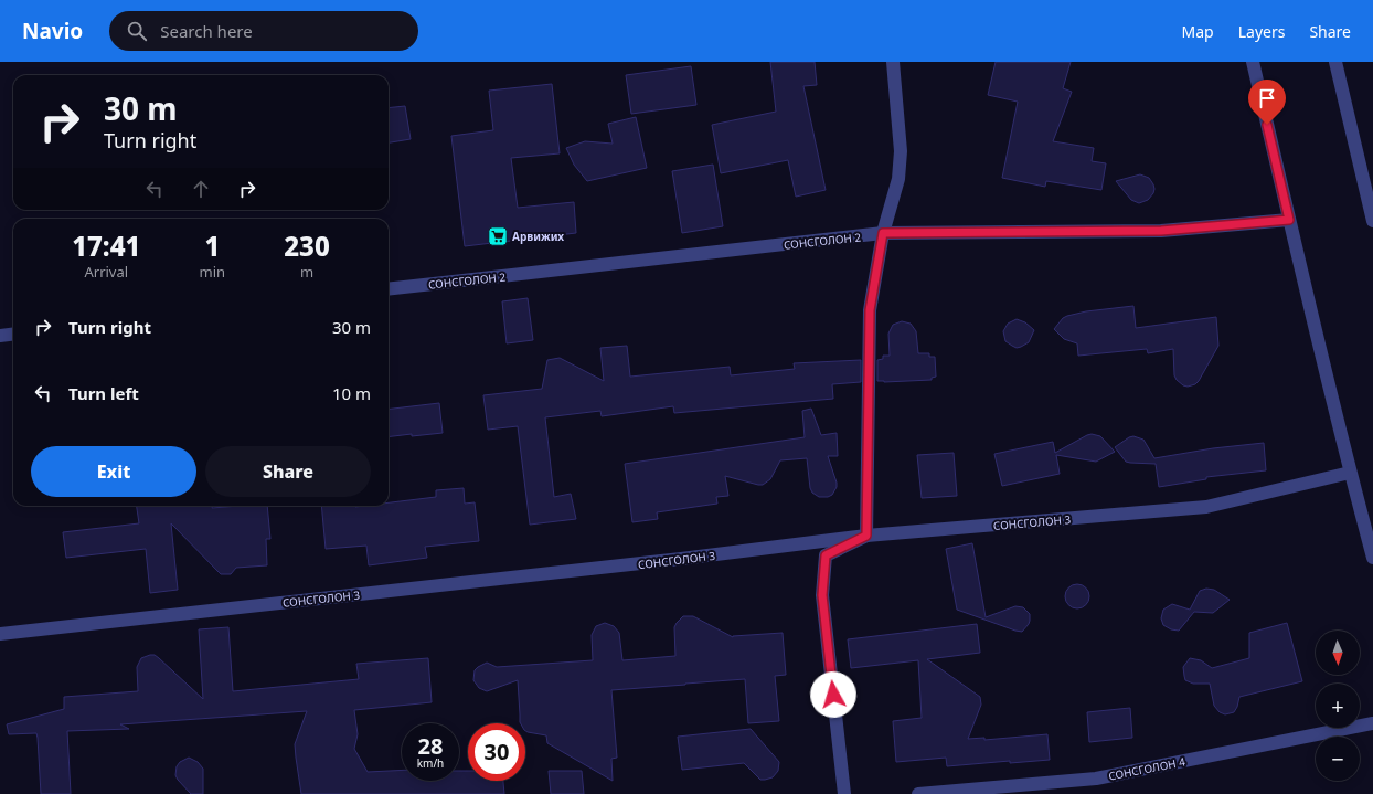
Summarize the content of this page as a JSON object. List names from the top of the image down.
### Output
{
  "streets": {
    "street": ["СОНСГОЛОН 2", "СОНСГОЛОН 3", "СОНСГОЛОН 4"]
  },
  "places": {
    "supermarket": ["Арвижих"]
  },
  "north": "bottom",
  "page": {
    "header": "Navio",
    "search": "Search here",
    "nav": ["Map", "Layers", "Share"],
    "turn": ["30 m", "Turn right"],
    "eta": [
      "17:41",
      "Arrival",
      "1",
      "min",
      "230",
      "m"
    ],
    "list": [
      {
        "name": "Turn right",
        "value": "30 m"
      },
      {
        "name": "Turn left",
        "value": "10 m"
      }
    ],
    "buttons": ["Exit", "Share"],
    "map_buttons": ["+", "−"],
    "speed": "28 km/h",
    "limit": "30"
  }
}
